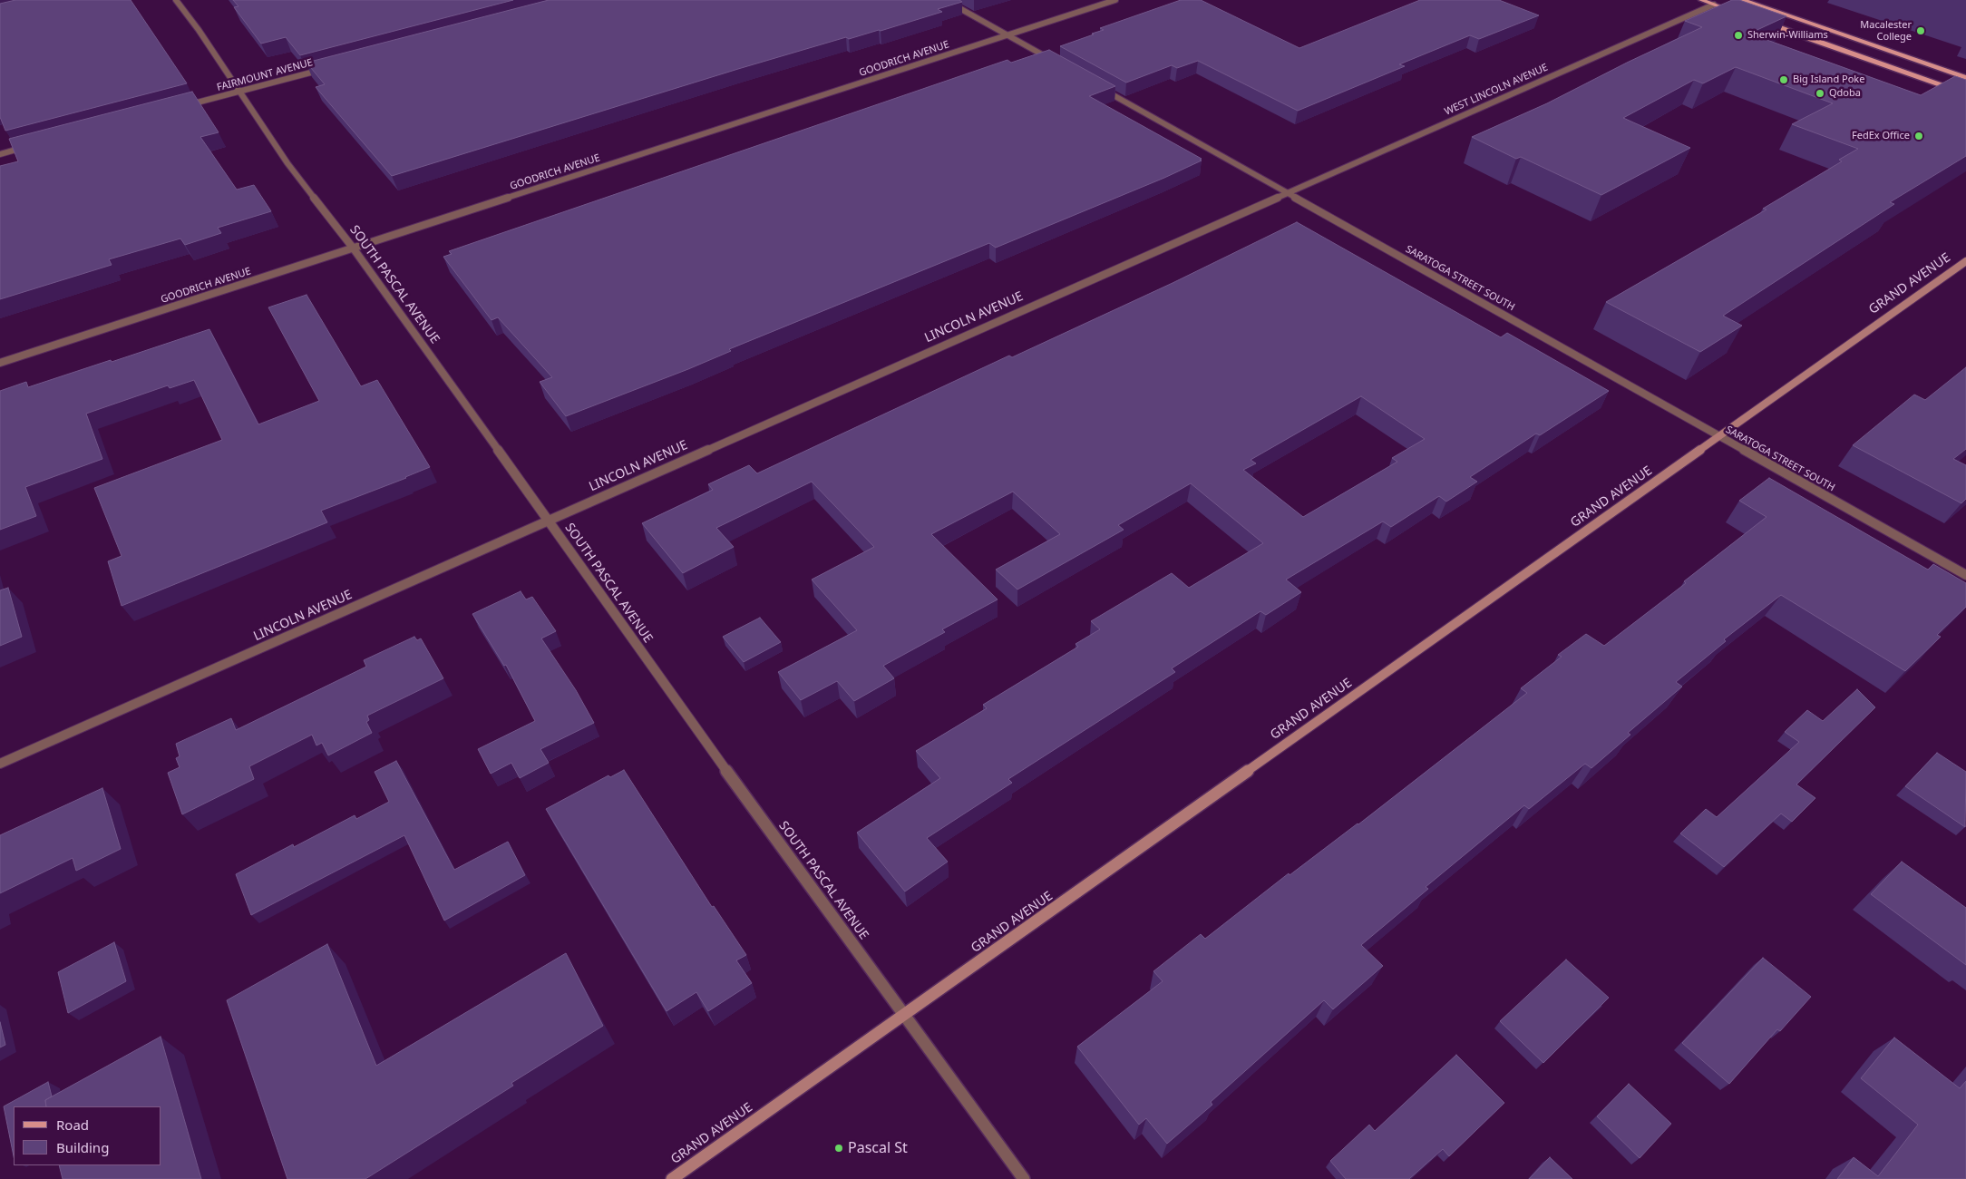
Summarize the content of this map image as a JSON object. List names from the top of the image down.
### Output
{
  "streets": {
    "main road": ["GRAND AVENUE"],
    "street": [
      "GOODRICH AVENUE",
      "FAIRMOUNT AVENUE",
      "WEST LINCOLN AVENUE",
      "SARATOGA STREET SOUTH",
      "SOUTH PASCAL AVENUE",
      "LINCOLN AVENUE"
    ]
  },
  "crossings": [
    ["GOODRICH AVENUE", "SOUTH PASCAL AVENUE"],
    ["FAIRMOUNT AVENUE", "SOUTH PASCAL AVENUE"],
    ["WEST LINCOLN AVENUE", "SARATOGA STREET SOUTH"],
    ["WEST LINCOLN AVENUE", "LINCOLN AVENUE"],
    ["SARATOGA STREET SOUTH", "GRAND AVENUE"],
    ["SARATOGA STREET SOUTH", "LINCOLN AVENUE"],
    ["GRAND AVENUE", "SOUTH PASCAL AVENUE"],
    ["SOUTH PASCAL AVENUE", "LINCOLN AVENUE"]
  ],
  "places": [
    "Macalester College",
    "Sherwin-Williams",
    "Big Island Poke",
    "Qdoba",
    "FedEx Office",
    "Pascal St"
  ],
  "legend": ["Road", "Building"]
}
